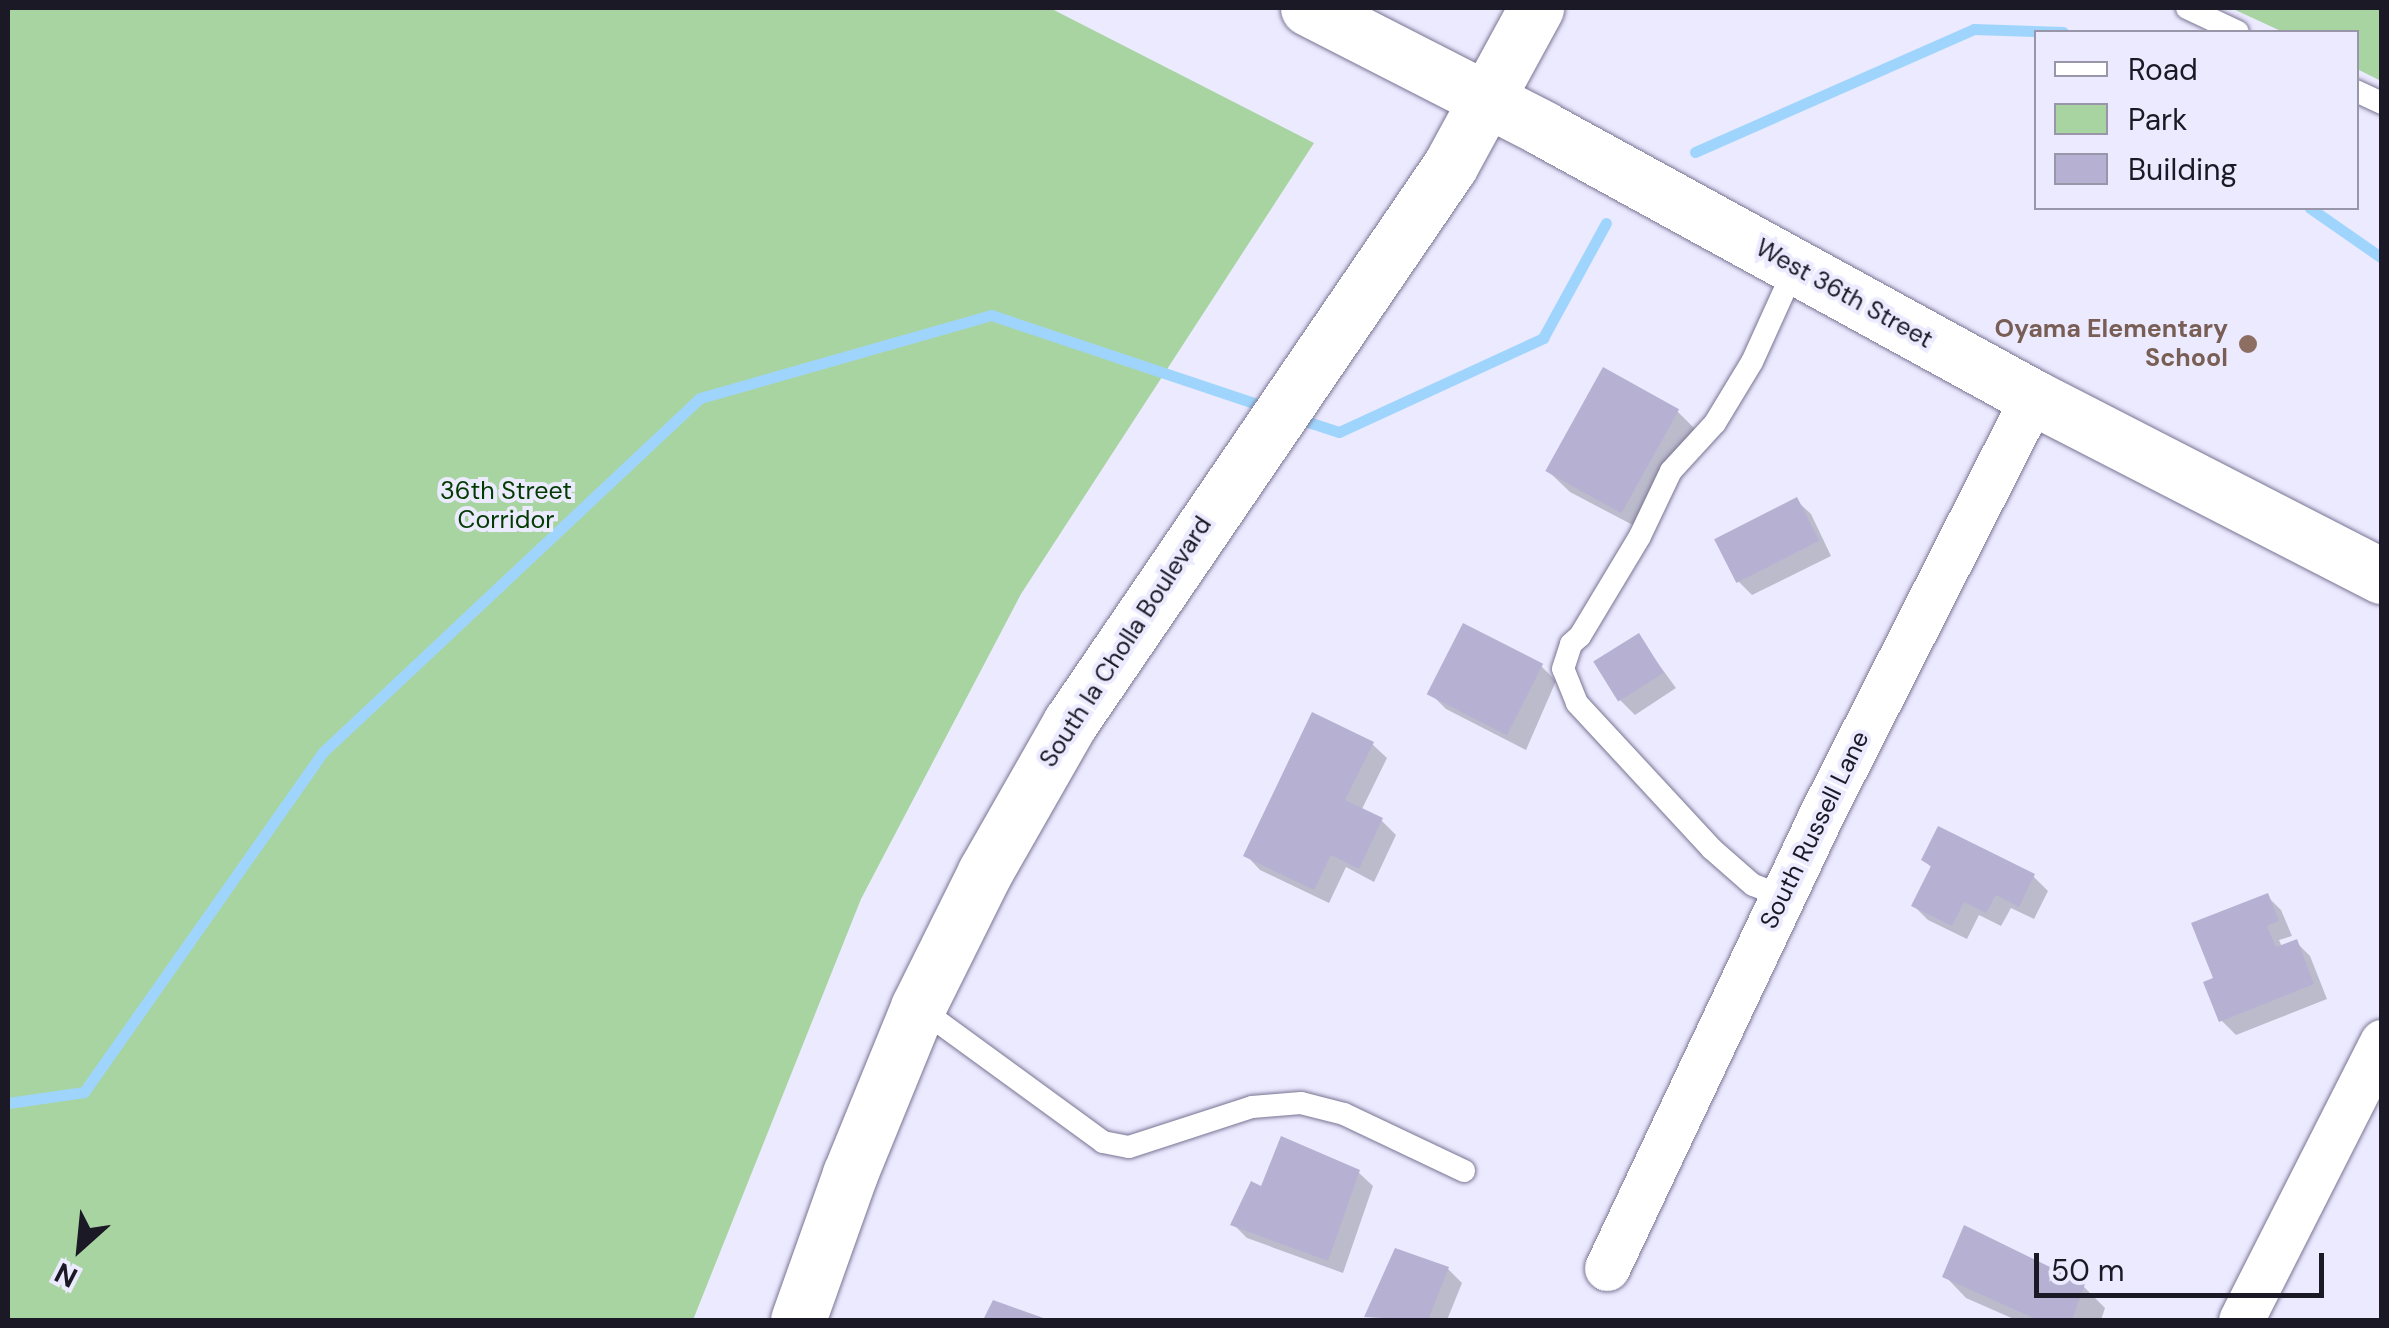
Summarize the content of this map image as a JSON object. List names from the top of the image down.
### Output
{
  "streets": {
    "main road": ["West 36th Street", "South la Cholla Boulevard"],
    "street": ["South Russell Lane"]
  },
  "crossings": [
    ["West 36th Street", "South la Cholla Boulevard"],
    ["West 36th Street", "South Russell Lane"]
  ],
  "parks": ["36th Street Corridor"],
  "places": ["Oyama Elementary School"],
  "legend": ["Road", "Park", "Building"],
  "scale_bar": "50 m",
  "north": "bottom left"
}
